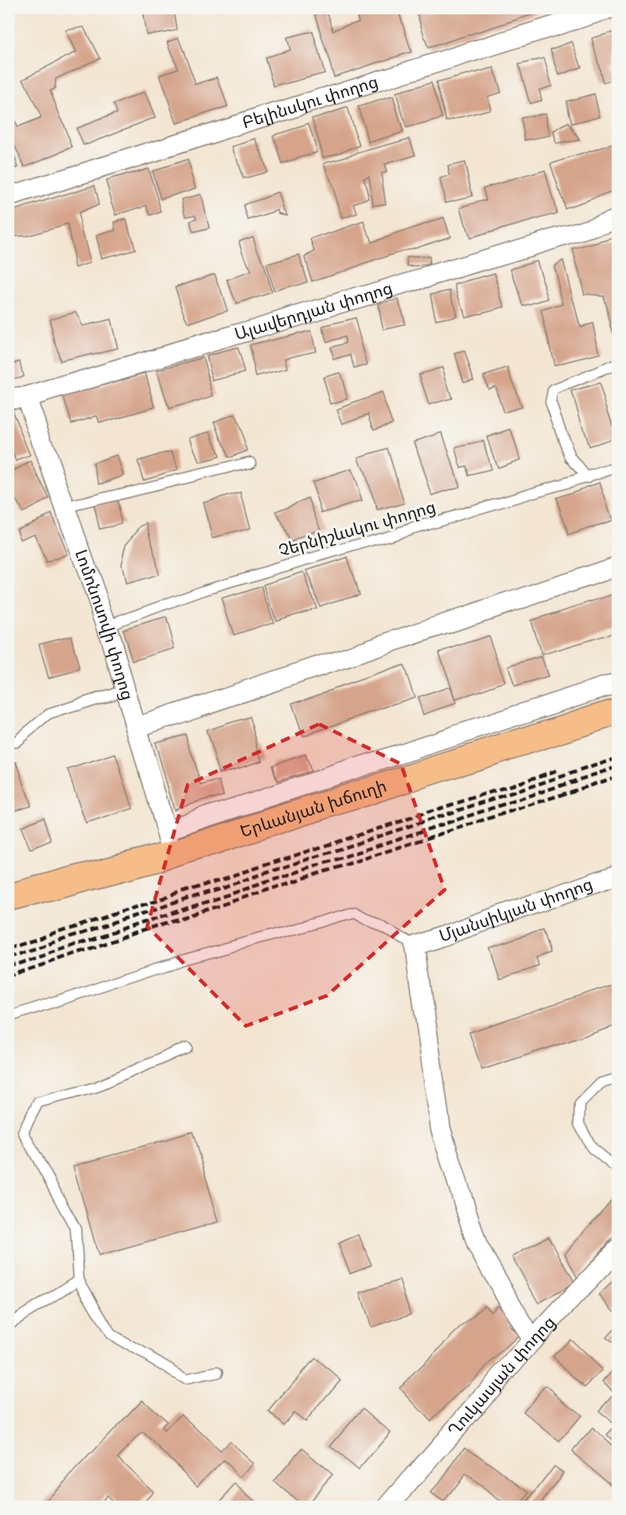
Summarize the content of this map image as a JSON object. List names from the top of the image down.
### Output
{
  "streets": {
    "highway": ["Երևանյան խճուղի"],
    "street": [
      "Բելինսկու փողոց",
      "Ալավերդյան փողոց",
      "Լոմոնոսովի փողոց",
      "Մյանսիկյան փողոց",
      "Ղուկասյան փողոց"
    ],
    "lane": ["Չերնիշևսկու փողոց"]
  },
  "crossings": [
    ["Ալավերդյան փողոց", "Լոմոնոսովի փողոց"],
    ["Չերնիշևսկու փողոց", "Լոմոնոսովի փողոց"],
    ["Լոմոնոսովի փողոց", "Երևանյան խճուղի"]
  ]
}
